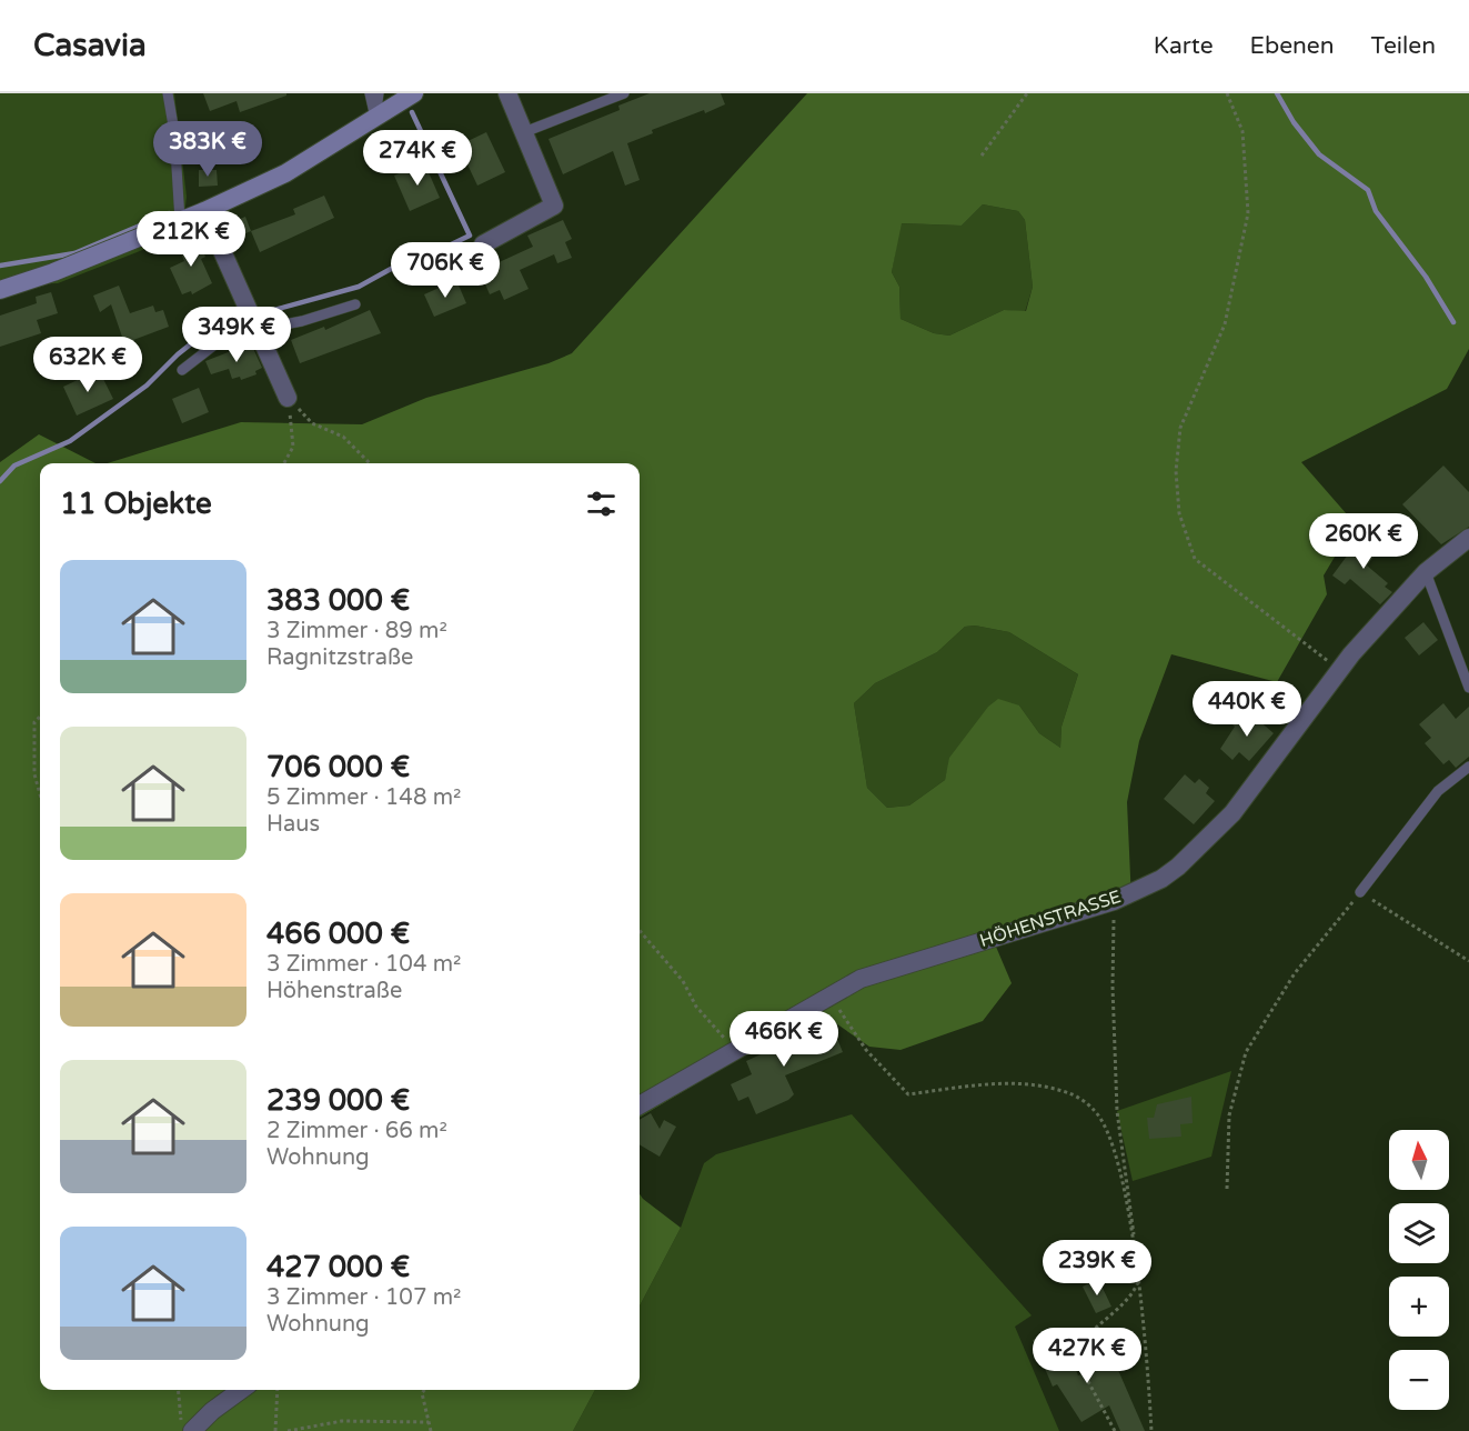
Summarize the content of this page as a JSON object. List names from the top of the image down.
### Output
{
  "streets": {
    "street": ["HÖHENSTRASSE"]
  },
  "north": "top",
  "page": {
    "header": "Casavia",
    "nav": ["Karte", "Ebenen", "Teilen"],
    "price": [
      "383K €",
      "274K €",
      "212K €",
      "706K €",
      "349K €",
      "632K €",
      "260K €",
      "440K €",
      "466K €",
      "239K €",
      "427K €"
    ],
    "heading": "11 Objekte",
    "list": [
      {
        "name": "383 000 €",
        "note": "3 Zimmer · 89 m² · Ragnitzstraße"
      },
      {
        "name": "706 000 €",
        "note": "5 Zimmer · 148 m² · Haus"
      },
      {
        "name": "466 000 €",
        "note": "3 Zimmer · 104 m² · Höhenstraße"
      },
      {
        "name": "239 000 €",
        "note": "2 Zimmer · 66 m² · Wohnung"
      },
      {
        "name": "427 000 €",
        "note": "3 Zimmer · 107 m² · Wohnung"
      }
    ],
    "map_buttons": ["+", "−"]
  }
}
